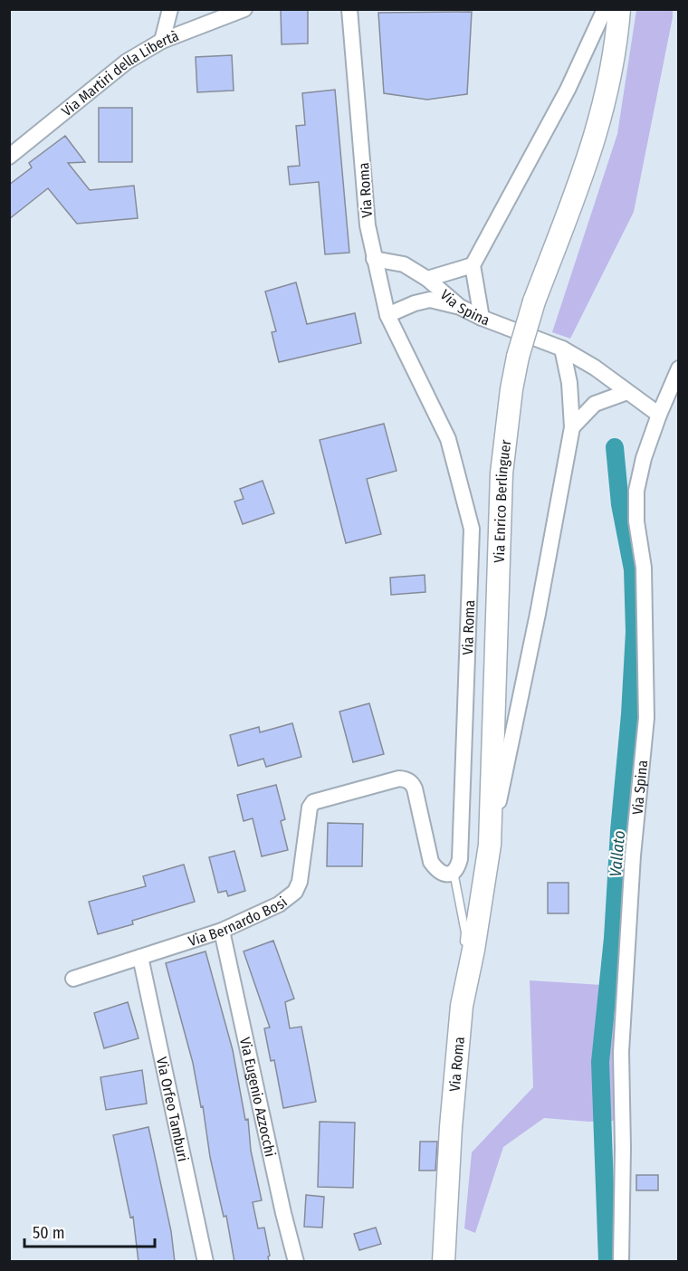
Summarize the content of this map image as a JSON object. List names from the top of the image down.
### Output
{
  "streets": {
    "main road": ["Via Roma", "Via Enrico Berlinguer"],
    "street": [
      "Via Martiri della Libertà",
      "Via Spina",
      "Via Bernardo Bosi",
      "Via Eugenio Azzocchi",
      "Via Orfeo Tamburi"
    ]
  },
  "crossings": [
    ["Via Roma", "Via Spina"],
    ["Via Roma", "Via Enrico Berlinguer"],
    ["Via Roma", "Via Bernardo Bosi"],
    ["Via Bernardo Bosi", "Via Eugenio Azzocchi"],
    ["Via Bernardo Bosi", "Via Orfeo Tamburi"]
  ],
  "water": ["Vallato"],
  "scale_bar": "50 m"
}
